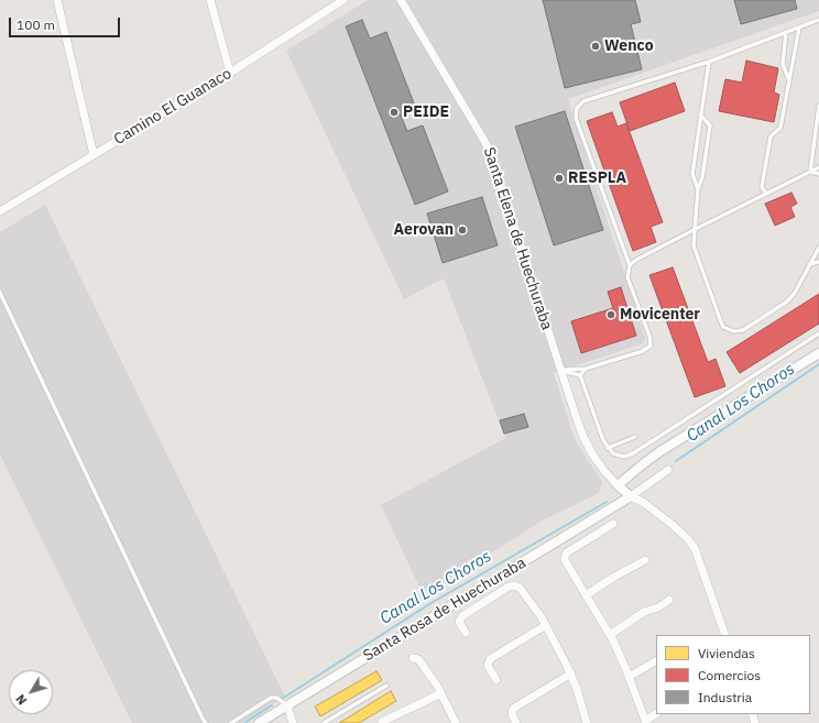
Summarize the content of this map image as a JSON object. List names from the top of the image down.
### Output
{
  "streets": {
    "street": ["Camino El Guanaco", "Santa Elena de Huechuraba", "Santa Rosa de Huechuraba"]
  },
  "water": ["Canal Los Choros"],
  "places": [
    "Wenco",
    "PEIDE",
    "RESPLA",
    "Aerovan",
    "Movicenter"
  ],
  "legend": ["Viviendas", "Comercios", "Industria"],
  "scale_bar": "100 m",
  "north": "bottom left"
}
